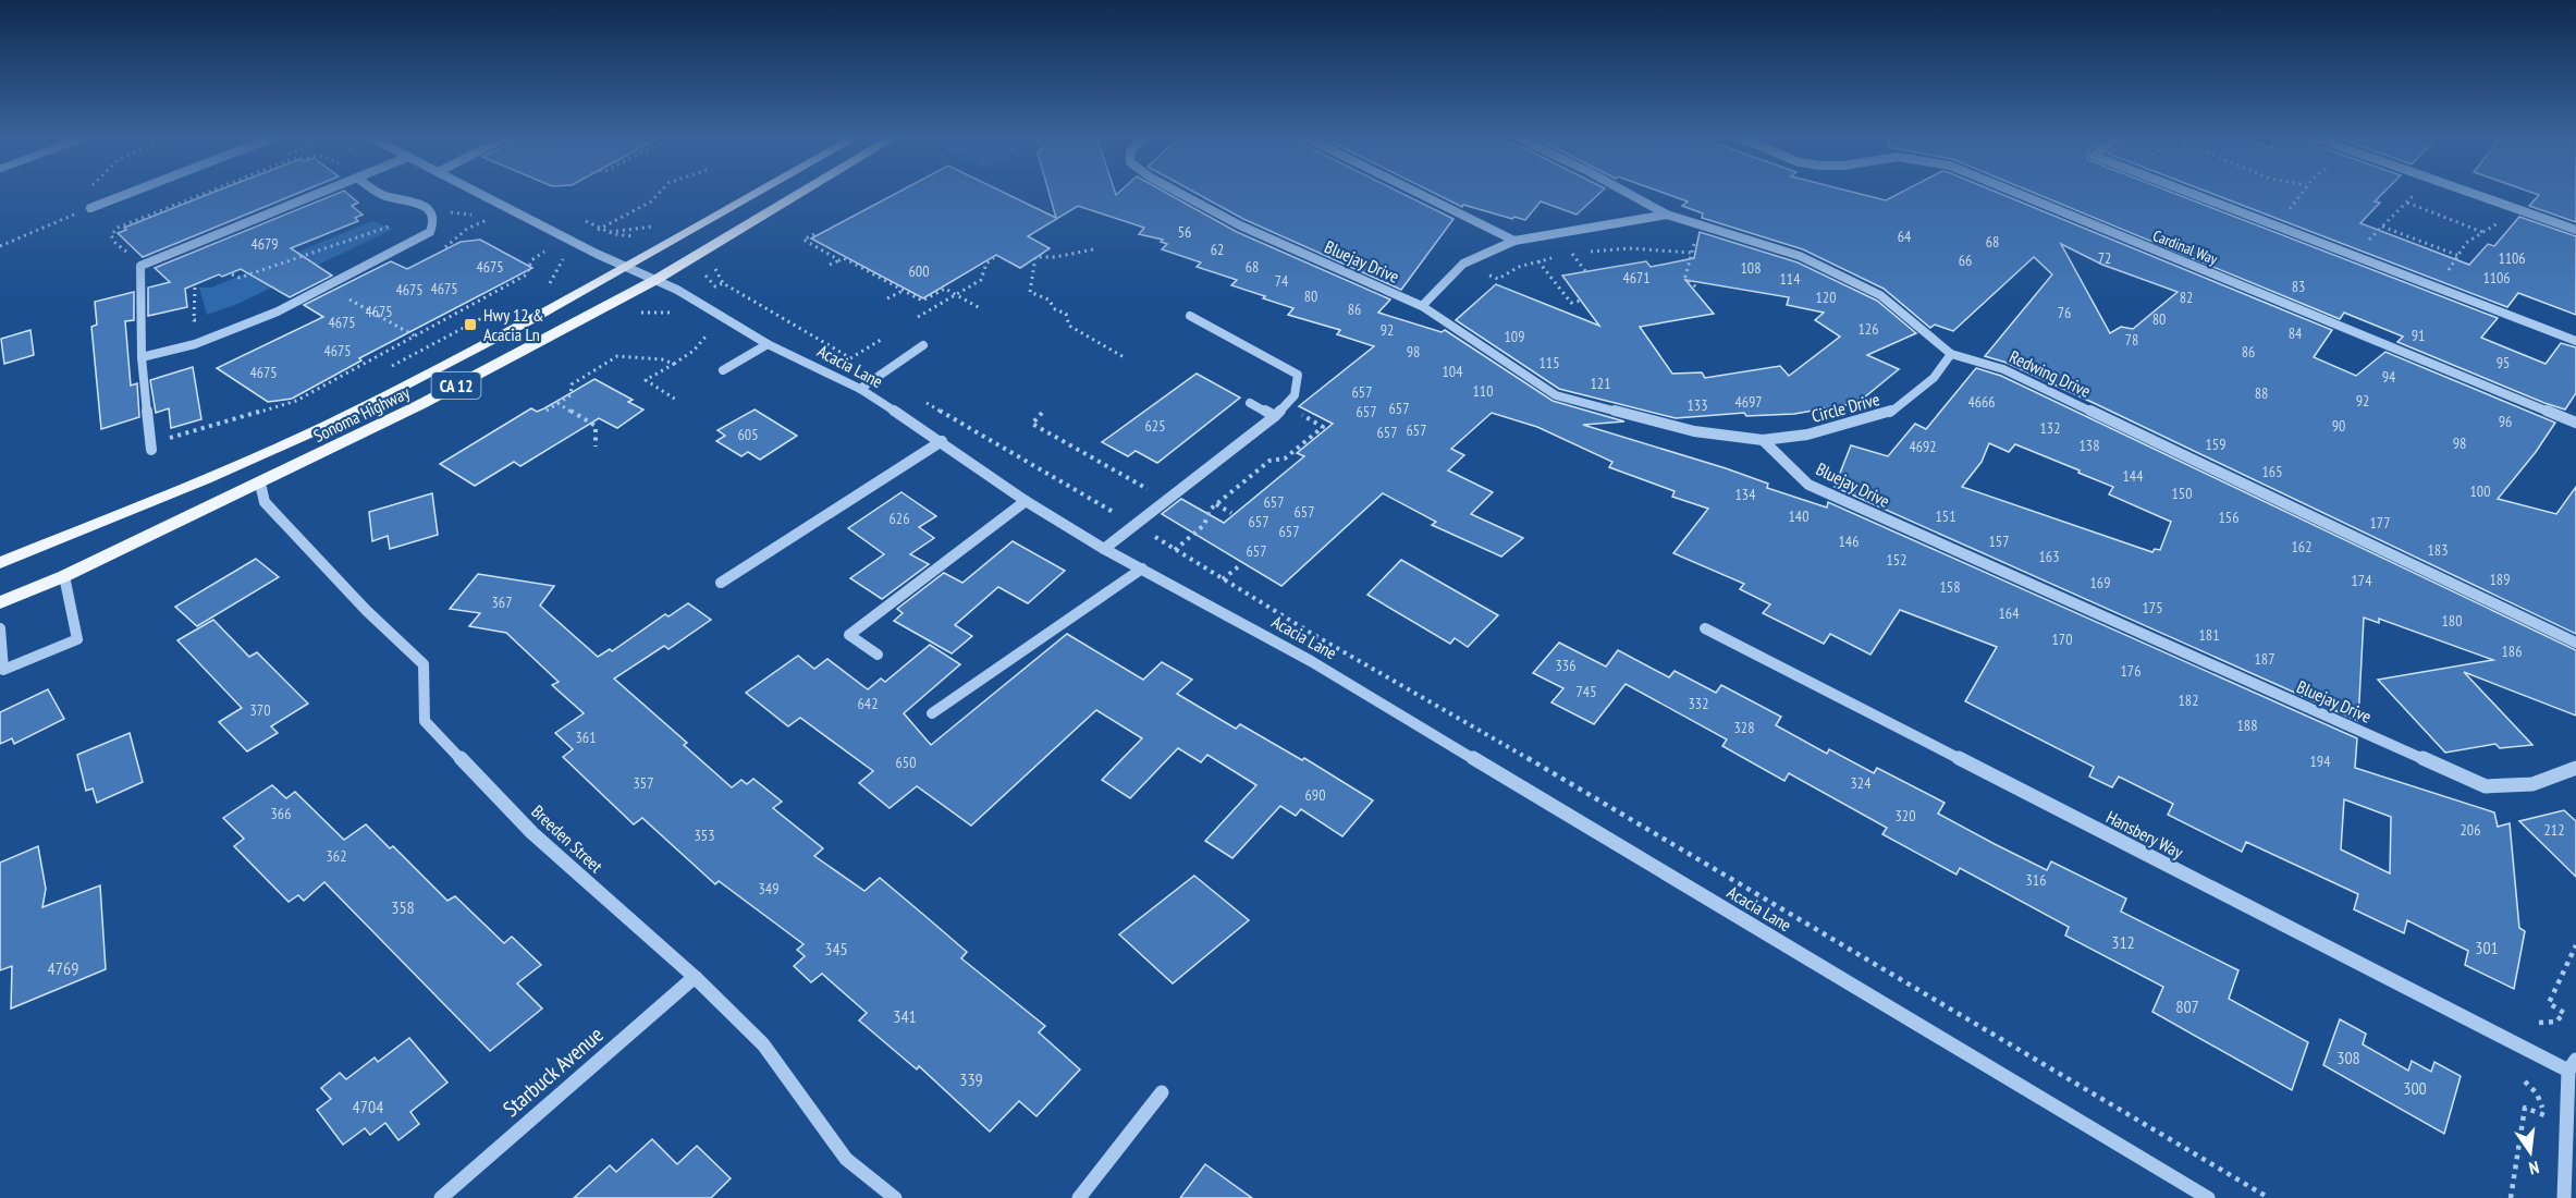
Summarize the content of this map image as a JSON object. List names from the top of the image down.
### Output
{
  "streets": {
    "main road": ["CA 12", "Sonoma Highway"],
    "street": [
      "Cardinal Way",
      "Bluejay Drive",
      "Acacia Lane",
      "Redwing Drive",
      "Circle Drive",
      "Hansbery Way",
      "Breeden Street",
      "Starbuck Avenue"
    ]
  },
  "crossings": [
    ["Bluejay Drive", "Circle Drive"],
    ["Acacia Lane", "Sonoma Highway"],
    ["Redwing Drive", "Circle Drive"],
    ["Sonoma Highway", "Breeden Street"],
    ["Breeden Street", "Starbuck Avenue"]
  ],
  "places": {
    "transit": ["Hwy 12 & Acacia Ln"]
  },
  "house_numbers": [
    "56",
    "64",
    "68",
    "4679",
    "62",
    "72",
    "1106",
    "66",
    "4675",
    "68",
    "108",
    "600",
    "4671",
    "1106",
    "114",
    "74",
    "83",
    "4675",
    "4675",
    "80",
    "120",
    "82",
    "86",
    "4675",
    "76",
    "80",
    "4675",
    "126",
    "92",
    "84",
    "91",
    "109",
    "78",
    "4675",
    "98",
    "86",
    "115",
    "95",
    "104",
    "4675",
    "94",
    "121",
    "110",
    "657",
    "88",
    "92",
    "4697",
    "4666",
    "133",
    "657",
    "657",
    "96",
    "625",
    "90",
    "132",
    "657",
    "657",
    "605",
    "98",
    "159",
    "138",
    "4692",
    "165",
    "144",
    "100",
    "150",
    "134",
    "657",
    "657",
    "140",
    "151",
    "156",
    "626",
    "657",
    "177",
    "657",
    "146",
    "157",
    "162",
    "183",
    "657",
    "163",
    "152",
    "189",
    "174",
    "169",
    "158",
    "367",
    "175",
    "164",
    "180",
    "181",
    "170",
    "186",
    "187",
    "336",
    "176",
    "745",
    "182",
    "642",
    "332",
    "370",
    "188",
    "328",
    "361",
    "194",
    "650",
    "357",
    "324",
    "690",
    "366",
    "320",
    "206",
    "212",
    "353",
    "362",
    "316",
    "349",
    "358",
    "312",
    "301",
    "345",
    "4769",
    "807",
    "341",
    "308",
    "339",
    "300",
    "4704"
  ],
  "north": "bottom"
}
